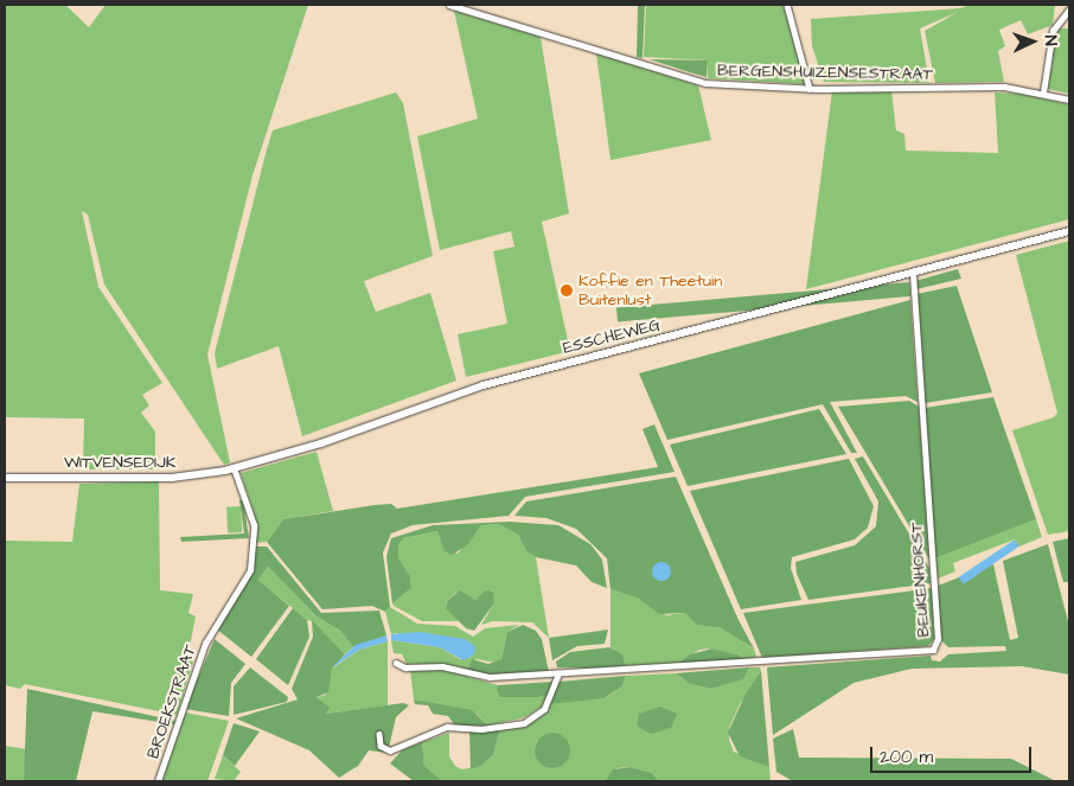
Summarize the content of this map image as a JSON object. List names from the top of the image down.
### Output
{
  "streets": {
    "street": [
      "BERGENSHUIZENSESTRAAT",
      "ESSCHEWEG",
      "WITVENSEDIJK",
      "BEUKENHORST",
      "BROEKSTRAAT"
    ]
  },
  "crossings": [
    ["ESSCHEWEG", "WITVENSEDIJK"],
    ["ESSCHEWEG", "BEUKENHORST"],
    ["ESSCHEWEG", "BROEKSTRAAT"],
    ["WITVENSEDIJK", "BROEKSTRAAT"]
  ],
  "places": ["Koffie en Theetuin Buitenlust"],
  "scale_bar": "200 m",
  "north": "right"
}
